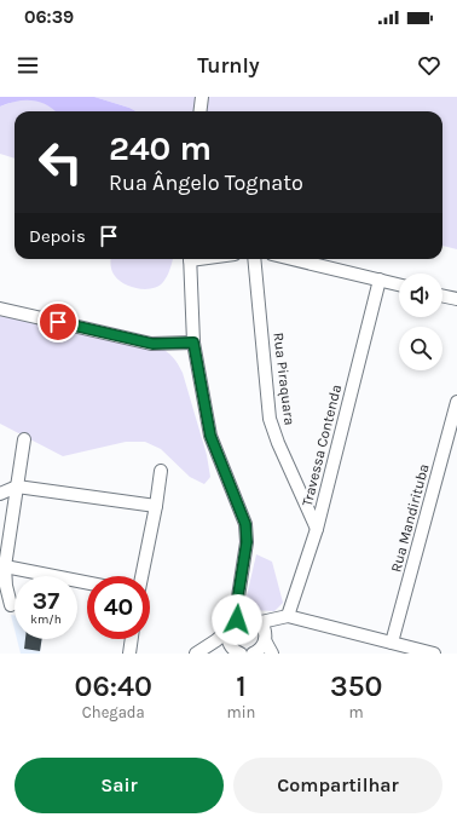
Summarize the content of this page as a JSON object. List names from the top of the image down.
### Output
{
  "streets": {
    "street": ["Rua Piraquara", "Travessa Contenda", "Rua Mandirituba"]
  },
  "crossings": [
    ["Rua Piraquara", "Travessa Contenda"]
  ],
  "page": {
    "status": "06:39",
    "header": "Turnly",
    "turn": ["240 m", "Rua Ângelo Tognato"],
    "then": "Depois",
    "speed": "37 km/h",
    "limit": "40",
    "eta": [
      "06:40",
      "Chegada",
      "1",
      "min",
      "350",
      "m"
    ],
    "buttons": ["Sair", "Compartilhar"]
  }
}
